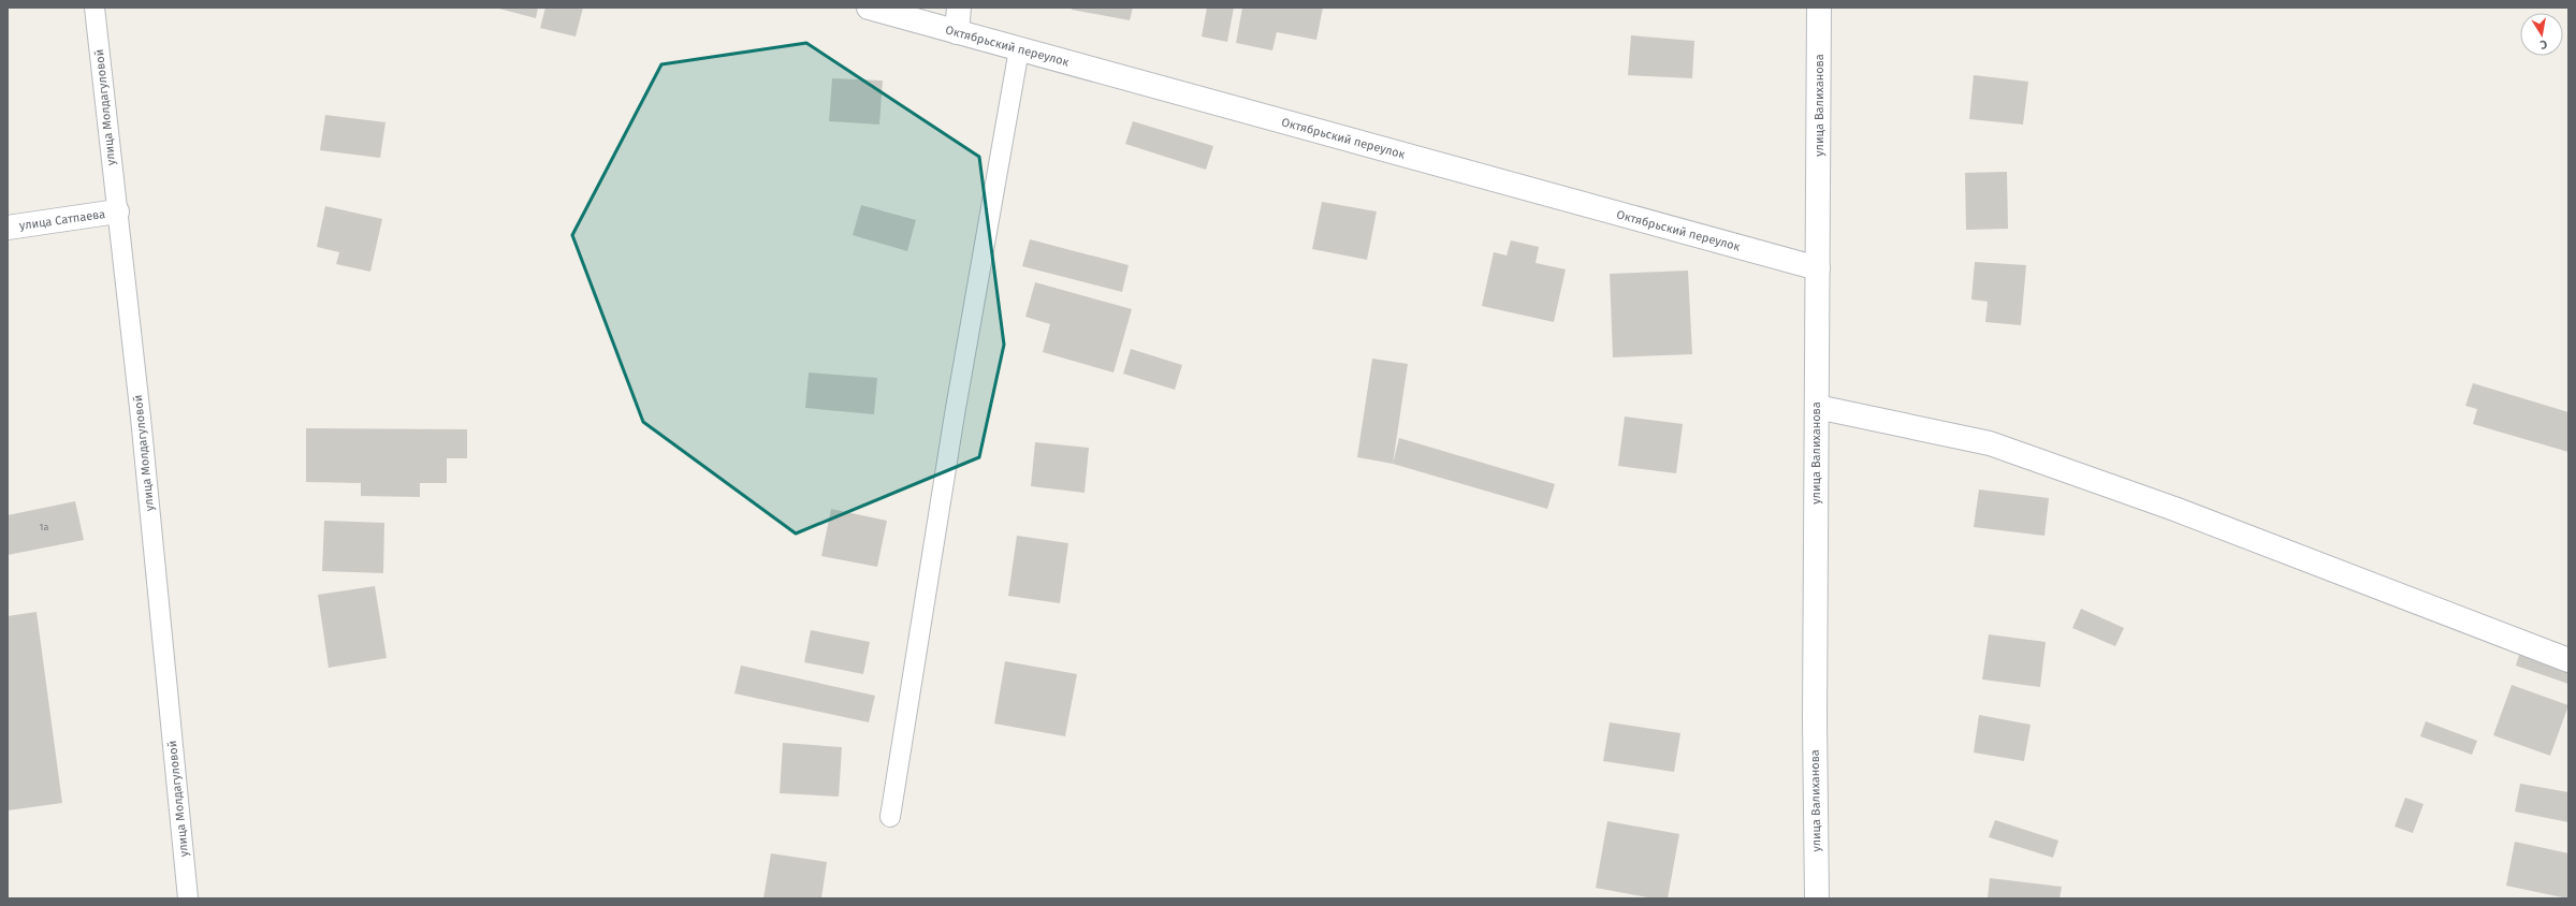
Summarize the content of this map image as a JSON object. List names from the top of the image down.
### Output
{
  "streets": {
    "street": ["Октябрьский переулок", "улица Валиханова", "улица Сатпаева"],
    "lane": ["улица Молдагуловой"]
  },
  "crossings": [
    ["Октябрьский переулок", "улица Валиханова"],
    ["улица Молдагуловой", "улица Сатпаева"]
  ],
  "house_numbers": ["1а"],
  "north": "bottom"
}
